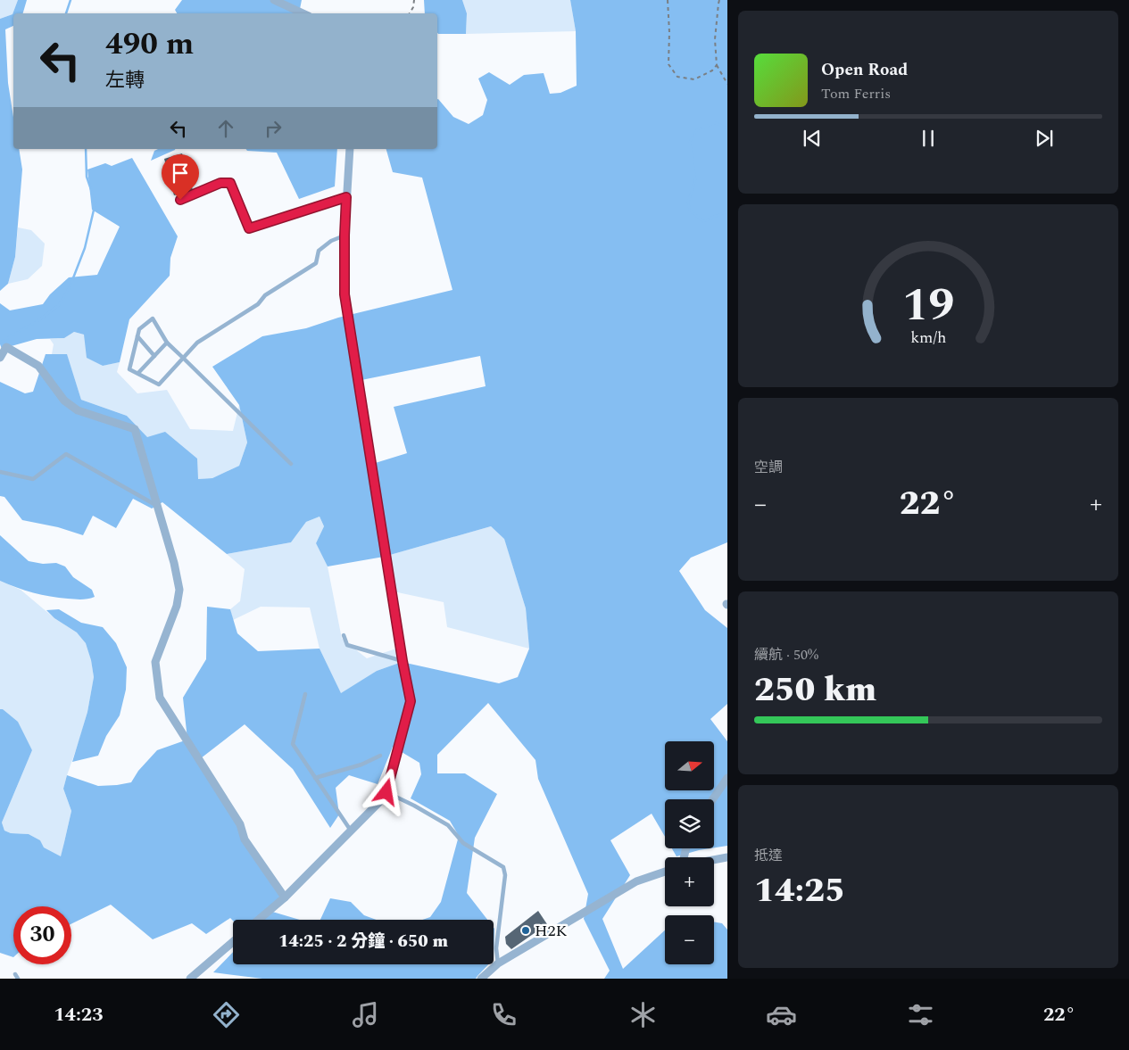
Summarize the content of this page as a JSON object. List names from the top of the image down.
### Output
{
  "places": ["H2K"],
  "north": "right",
  "page": {
    "turn": ["490 m", "左轉"],
    "song": ["Open Road", "Tom Ferris"],
    "tile": [
      "空調",
      ["續航 · 50%", "250 km"],
      ["抵達", "14:25"]
    ],
    "heat": ["−", "22°", "+"],
    "map_buttons": ["+", "−"],
    "limit": "30",
    "trip": "14:25 · 2 分鐘 · 650 m",
    "tabs": ["14:23", "22°"],
    "gauge": ["19", "km/h"]
  }
}
